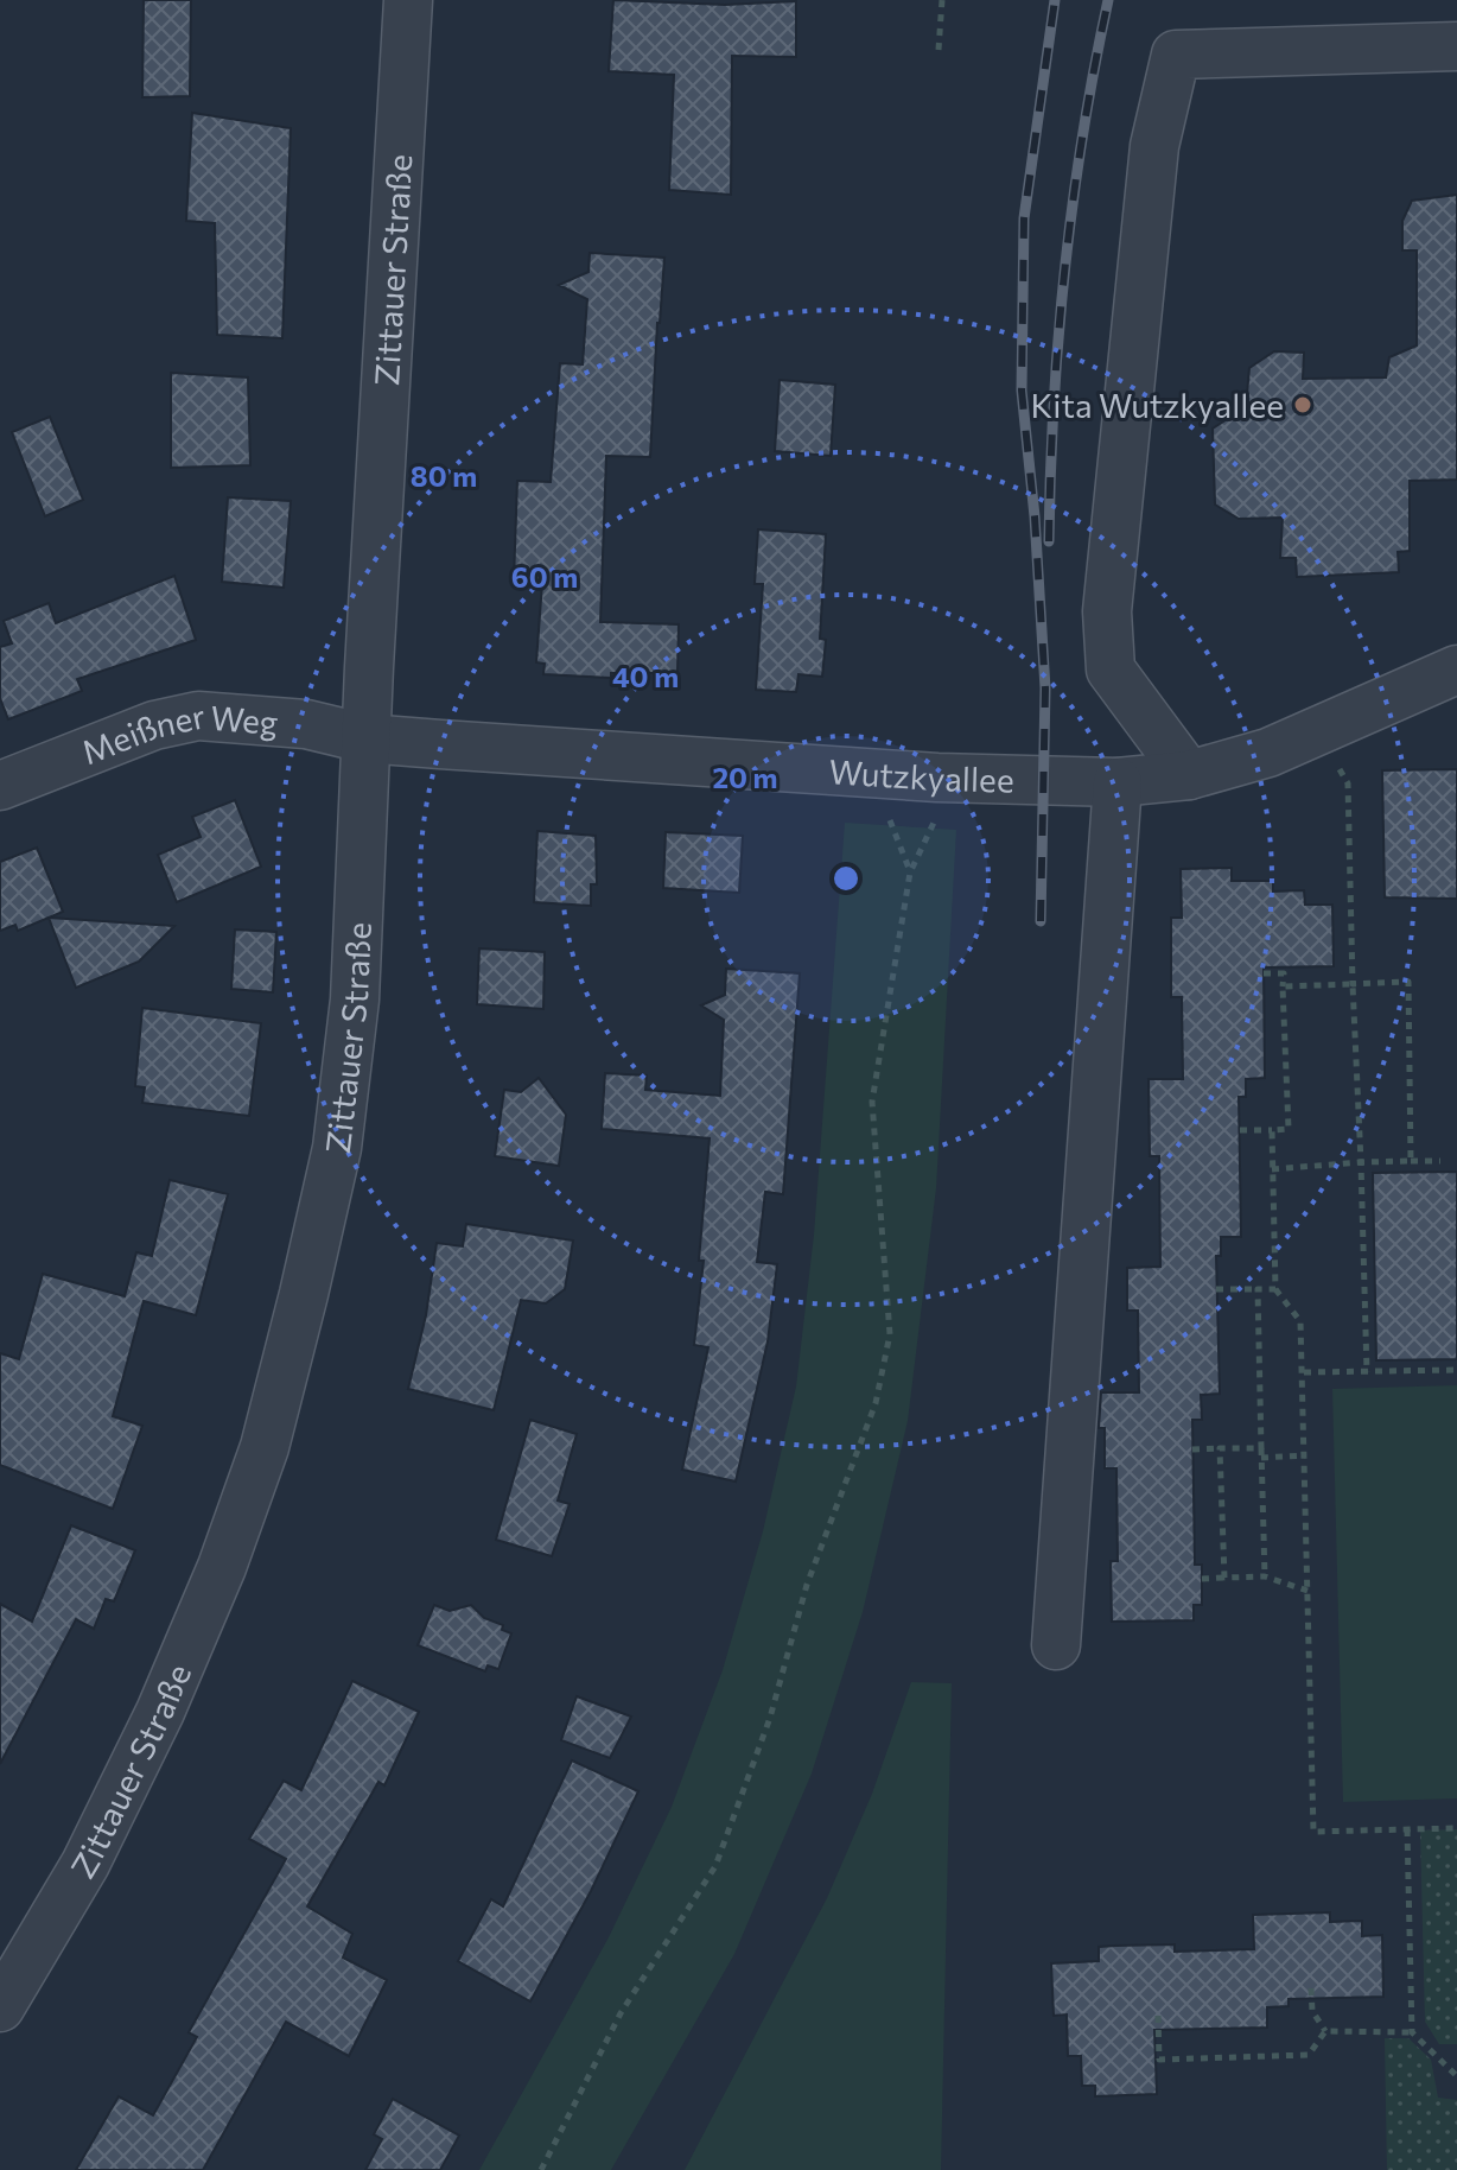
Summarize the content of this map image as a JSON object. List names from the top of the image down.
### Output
{
  "streets": {
    "street": ["Zittauer Straße", "Meißner Weg", "Wutzkyallee"]
  },
  "crossings": [
    ["Zittauer Straße", "Meißner Weg"],
    ["Zittauer Straße", "Wutzkyallee"],
    ["Meißner Weg", "Wutzkyallee"]
  ],
  "places": ["Kita Wutzkyallee"],
  "rings": [
    "80 m",
    "60 m",
    "40 m",
    "20 m"
  ]
}
